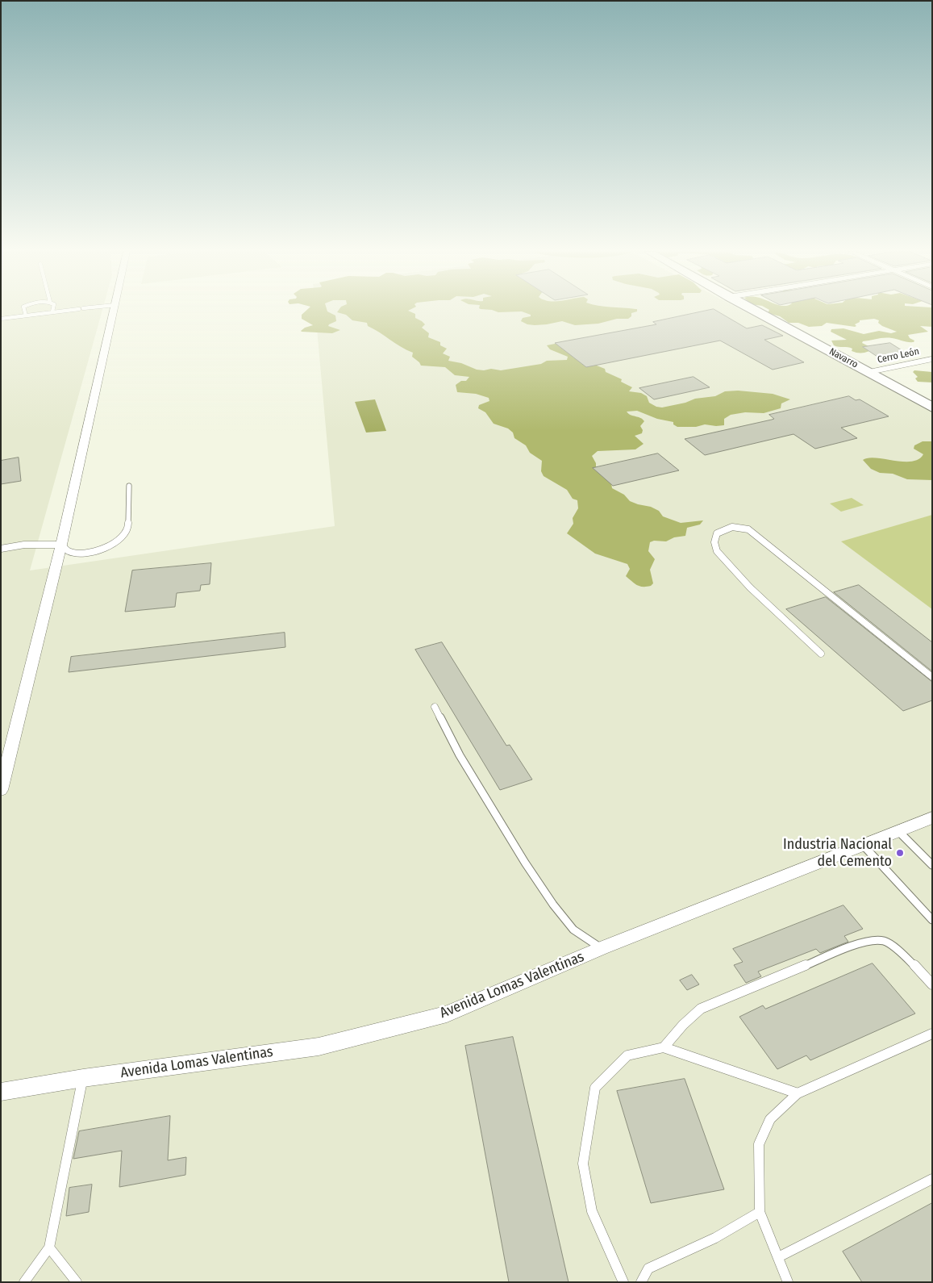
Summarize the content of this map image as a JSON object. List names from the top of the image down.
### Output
{
  "streets": {
    "street": ["Cerro León", "Navarro", "Avenida Lomas Valentinas"]
  },
  "crossings": [
    ["Cerro León", "Navarro"]
  ],
  "places": ["Industria Nacional del Cemento"]
}
